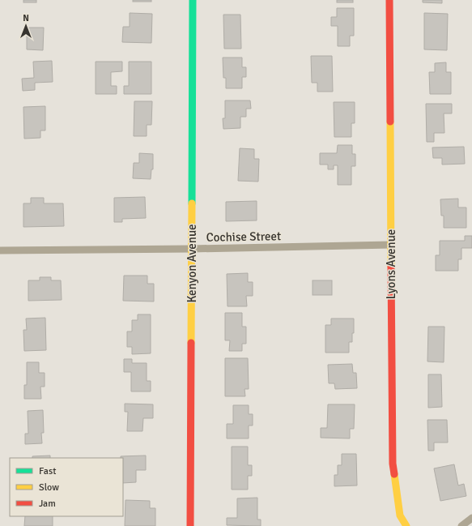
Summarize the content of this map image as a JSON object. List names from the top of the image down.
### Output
{
  "streets": {
    "street": ["Cochise Street", "Kenyon Avenue", "Lyons Avenue"]
  },
  "crossings": [
    ["Cochise Street", "Kenyon Avenue"],
    ["Cochise Street", "Lyons Avenue"]
  ],
  "legend": ["Fast", "Slow", "Jam"],
  "north": "top"
}
